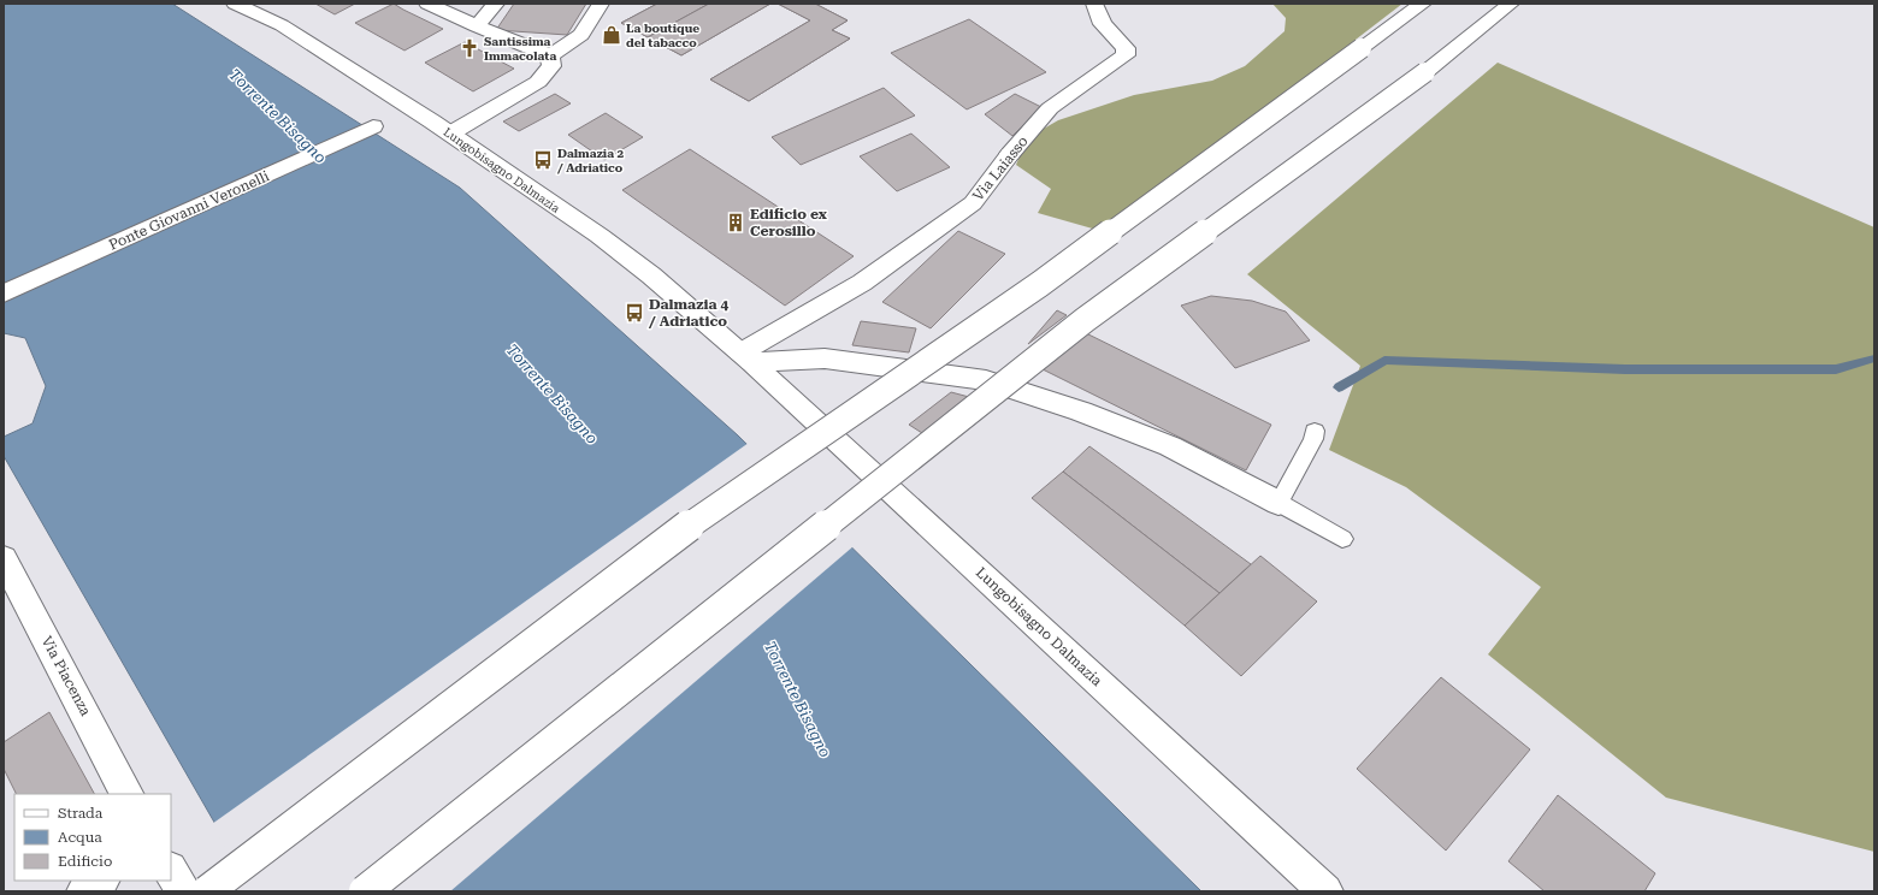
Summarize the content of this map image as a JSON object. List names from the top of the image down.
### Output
{
  "streets": {
    "main road": [
      "Via Laiasso",
      "Lungobisagno Dalmazia",
      "Ponte Giovanni Veronelli",
      "Via Piacenza"
    ]
  },
  "crossings": [
    ["Via Laiasso", "Lungobisagno Dalmazia"]
  ],
  "water": ["Torrente Bisagno"],
  "places": {
    "shop": ["La boutique del tabacco"],
    "church": ["Santissima Immacolata"],
    "bus stop": ["Dalmazia 2 / Adriatico", "Dalmazia 4 / Adriatico"],
    "building": ["Edificio ex Cerosillo"]
  },
  "legend": ["Strada", "Acqua", "Edificio"]
}
